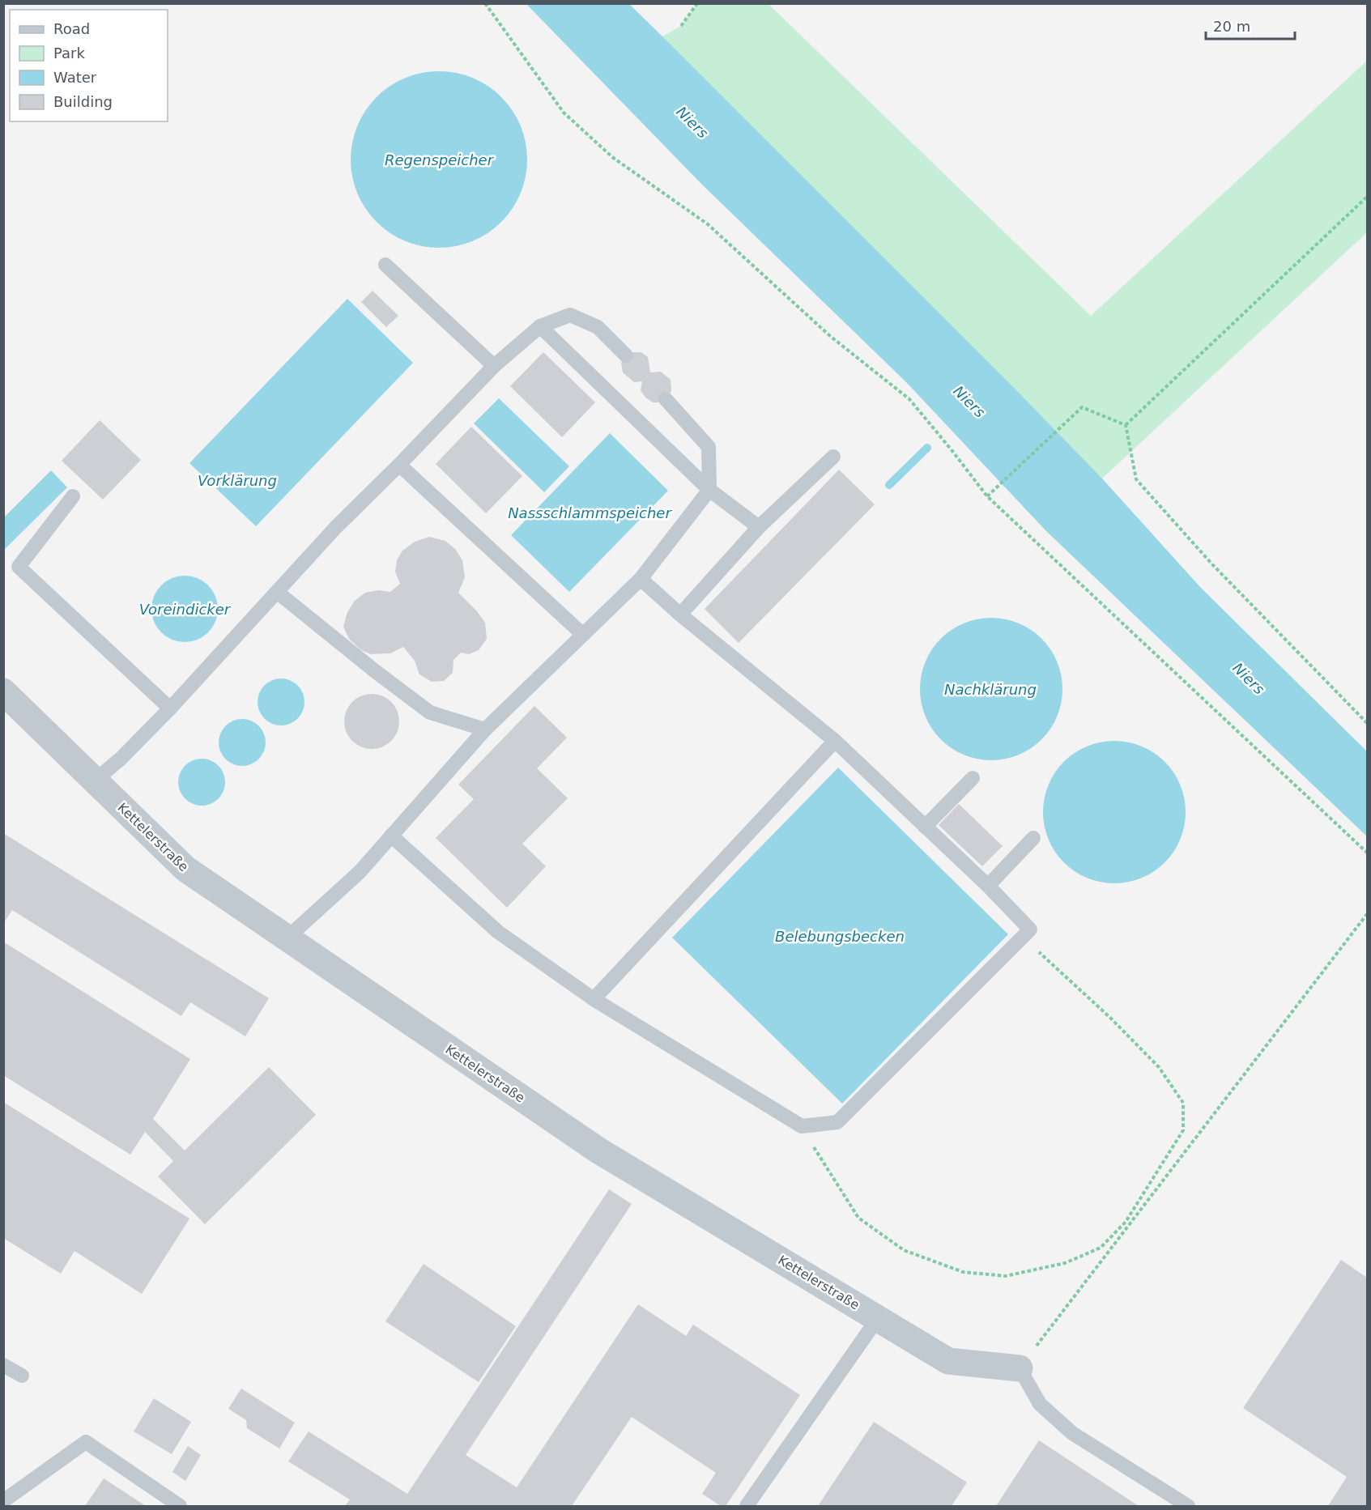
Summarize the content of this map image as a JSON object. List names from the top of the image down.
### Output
{
  "streets": {
    "street": ["Kettelerstraße"]
  },
  "water": [
    "Niers",
    "Regenspeicher",
    "Vorklärung",
    "Nassschlammspeicher",
    "Voreindicker",
    "Nachklärung",
    "Belebungsbecken"
  ],
  "legend": [
    "Road",
    "Park",
    "Water",
    "Building"
  ],
  "scale_bar": "20 m"
}
